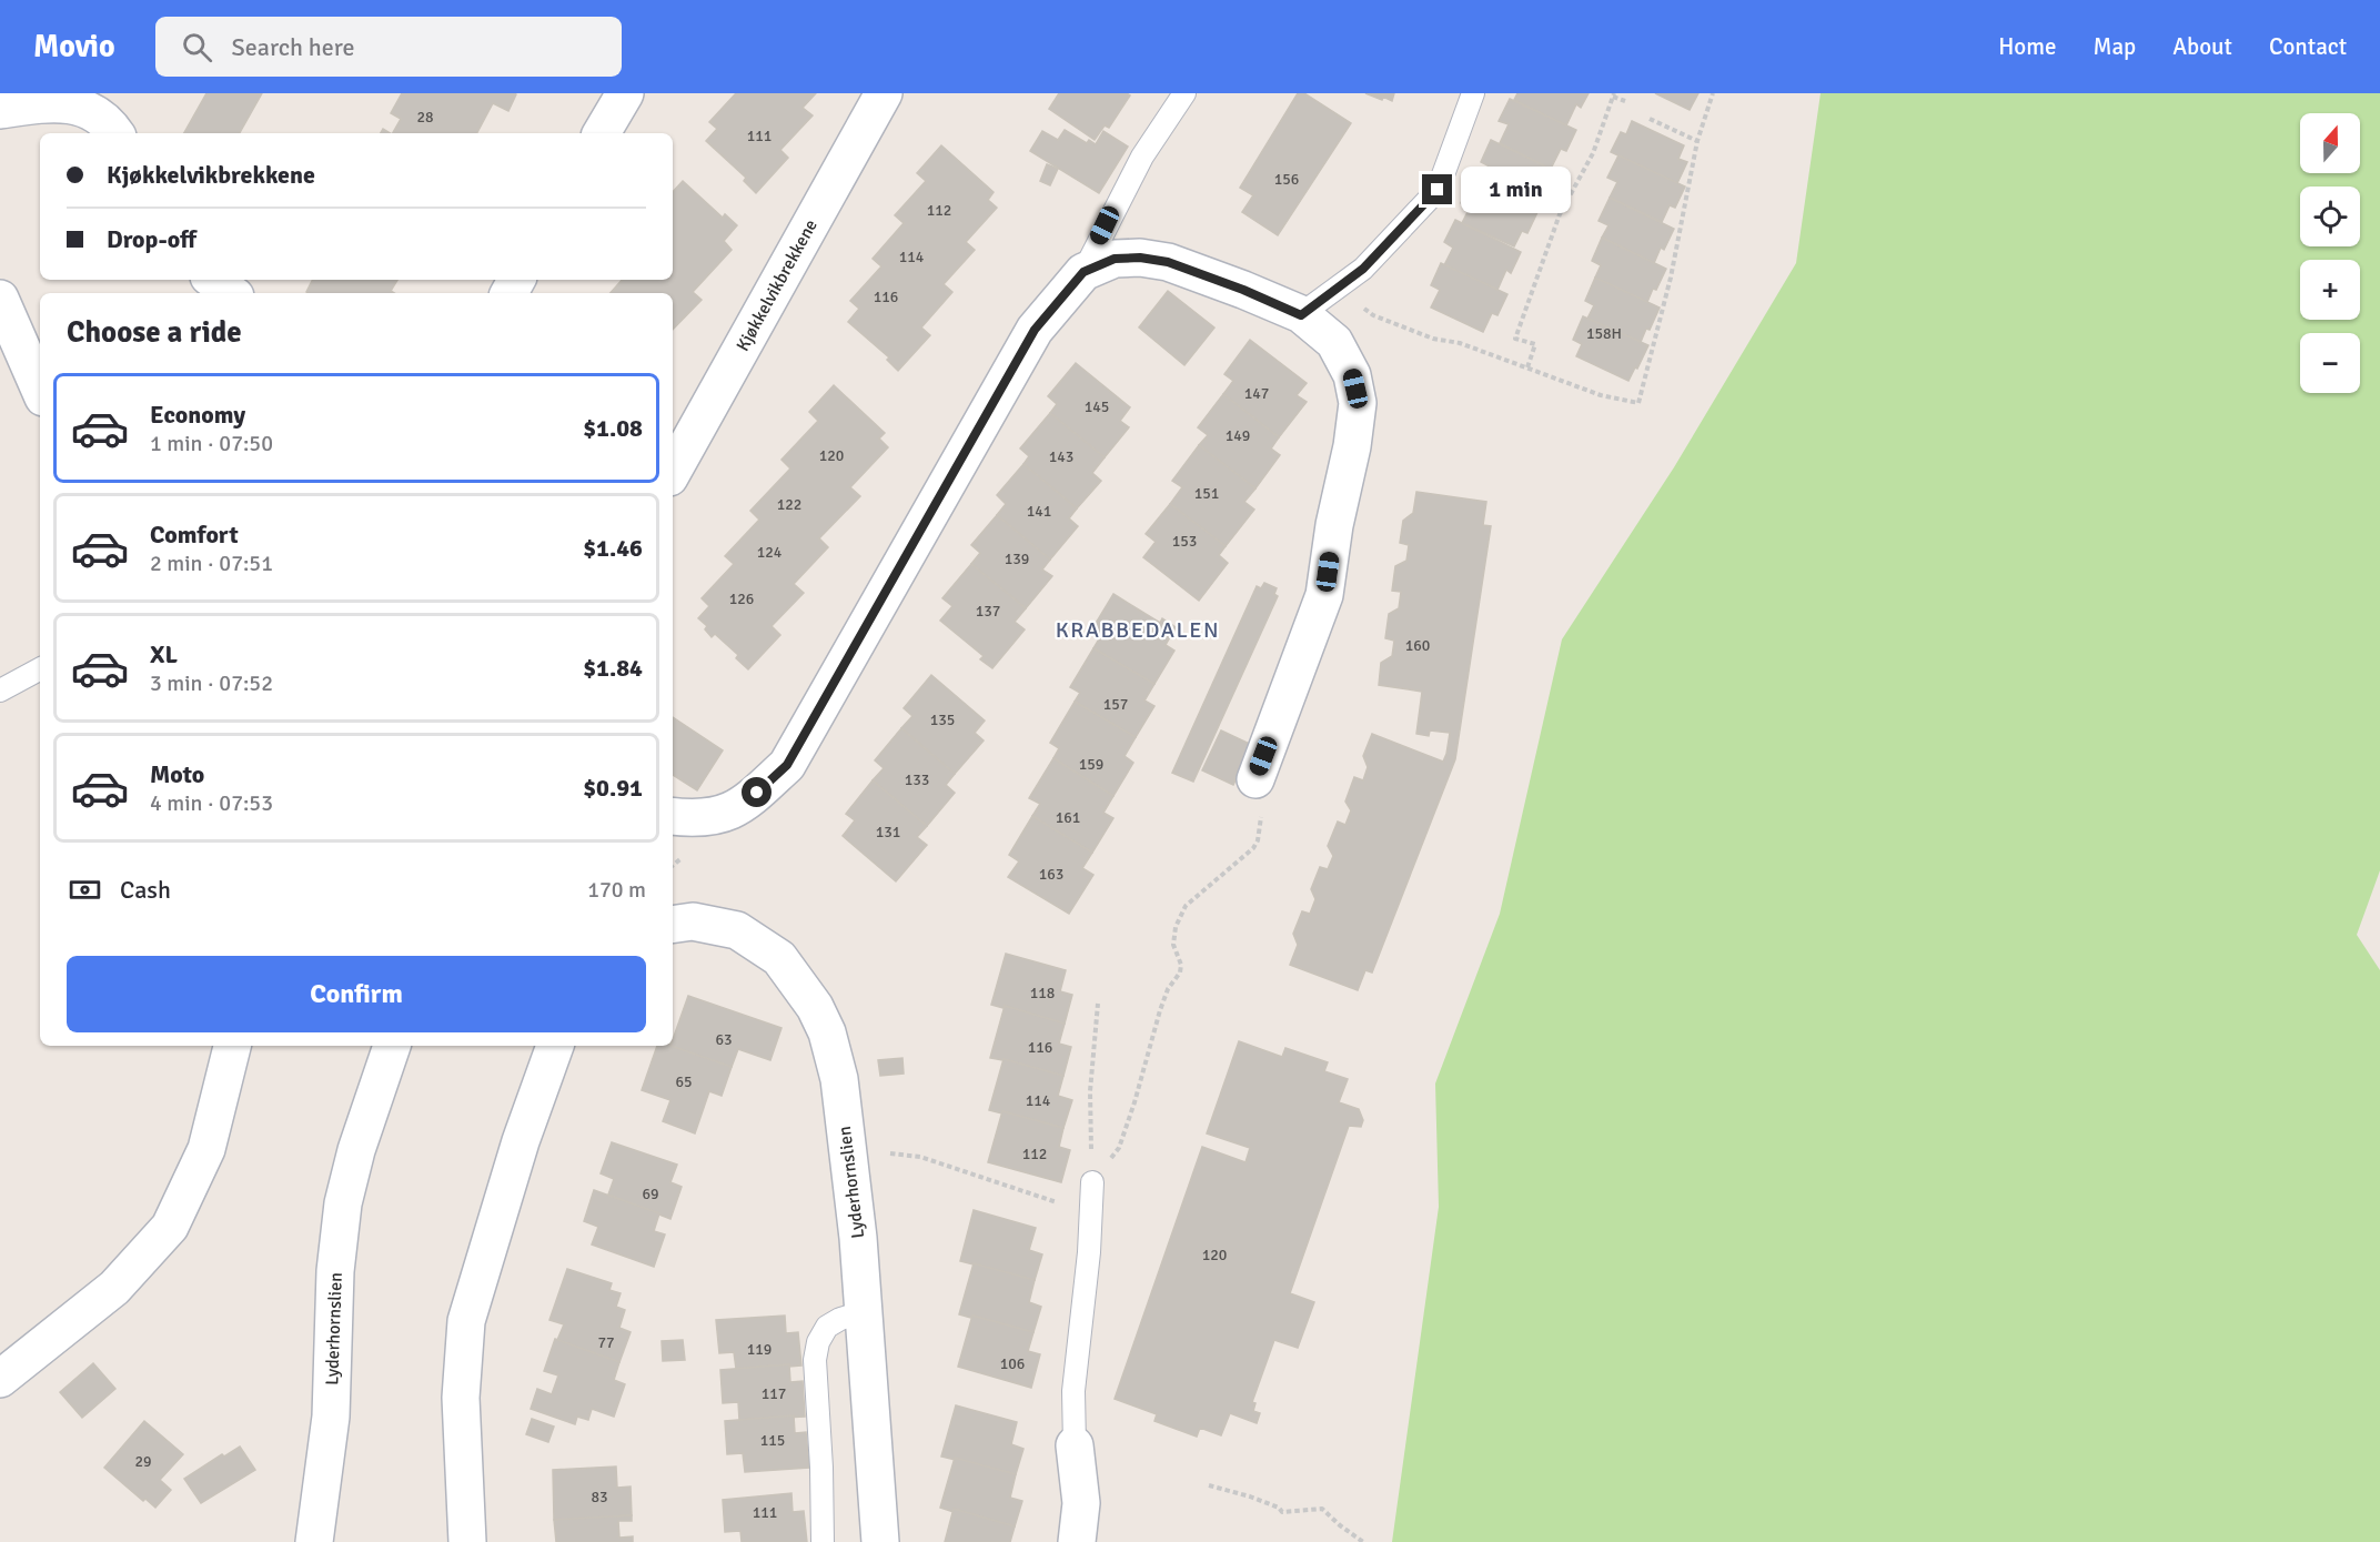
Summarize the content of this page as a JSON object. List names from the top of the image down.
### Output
{
  "streets": {
    "street": ["Kjøkkelvikbrekkene", "Lyderhornslien"]
  },
  "districts": ["KRABBEDALEN"],
  "house_numbers": [
    "28",
    "111",
    "156",
    "112",
    "114",
    "116",
    "158H",
    "147",
    "145",
    "149",
    "120",
    "143",
    "151",
    "122",
    "141",
    "153",
    "124",
    "139",
    "126",
    "137",
    "160",
    "157",
    "135",
    "159",
    "133",
    "161",
    "131",
    "163",
    "118",
    "63",
    "116",
    "65",
    "114",
    "112",
    "69",
    "120",
    "77",
    "119",
    "106",
    "117",
    "115",
    "29",
    "83",
    "111"
  ],
  "north": "top",
  "page": {
    "header": "Movio",
    "search": "Search here",
    "nav": [
      "Home",
      "Map",
      "About",
      "Contact"
    ],
    "map_buttons": ["+", "−"],
    "banner": ["Kjøkkelvikbrekkene", "Drop-off"],
    "bubble": "1 min",
    "heading": "Choose a ride",
    "list": [
      {
        "name": "Economy",
        "note": "1 min · 07:50",
        "value": "$1.08"
      },
      {
        "name": "Comfort",
        "note": "2 min · 07:51",
        "value": "$1.46"
      },
      {
        "name": "XL",
        "note": "3 min · 07:52",
        "value": "$1.84"
      },
      {
        "name": "Moto",
        "note": "4 min · 07:53",
        "value": "$0.91"
      }
    ],
    "pay": ["Cash", "170 m"],
    "buttons": "Confirm"
  }
}
